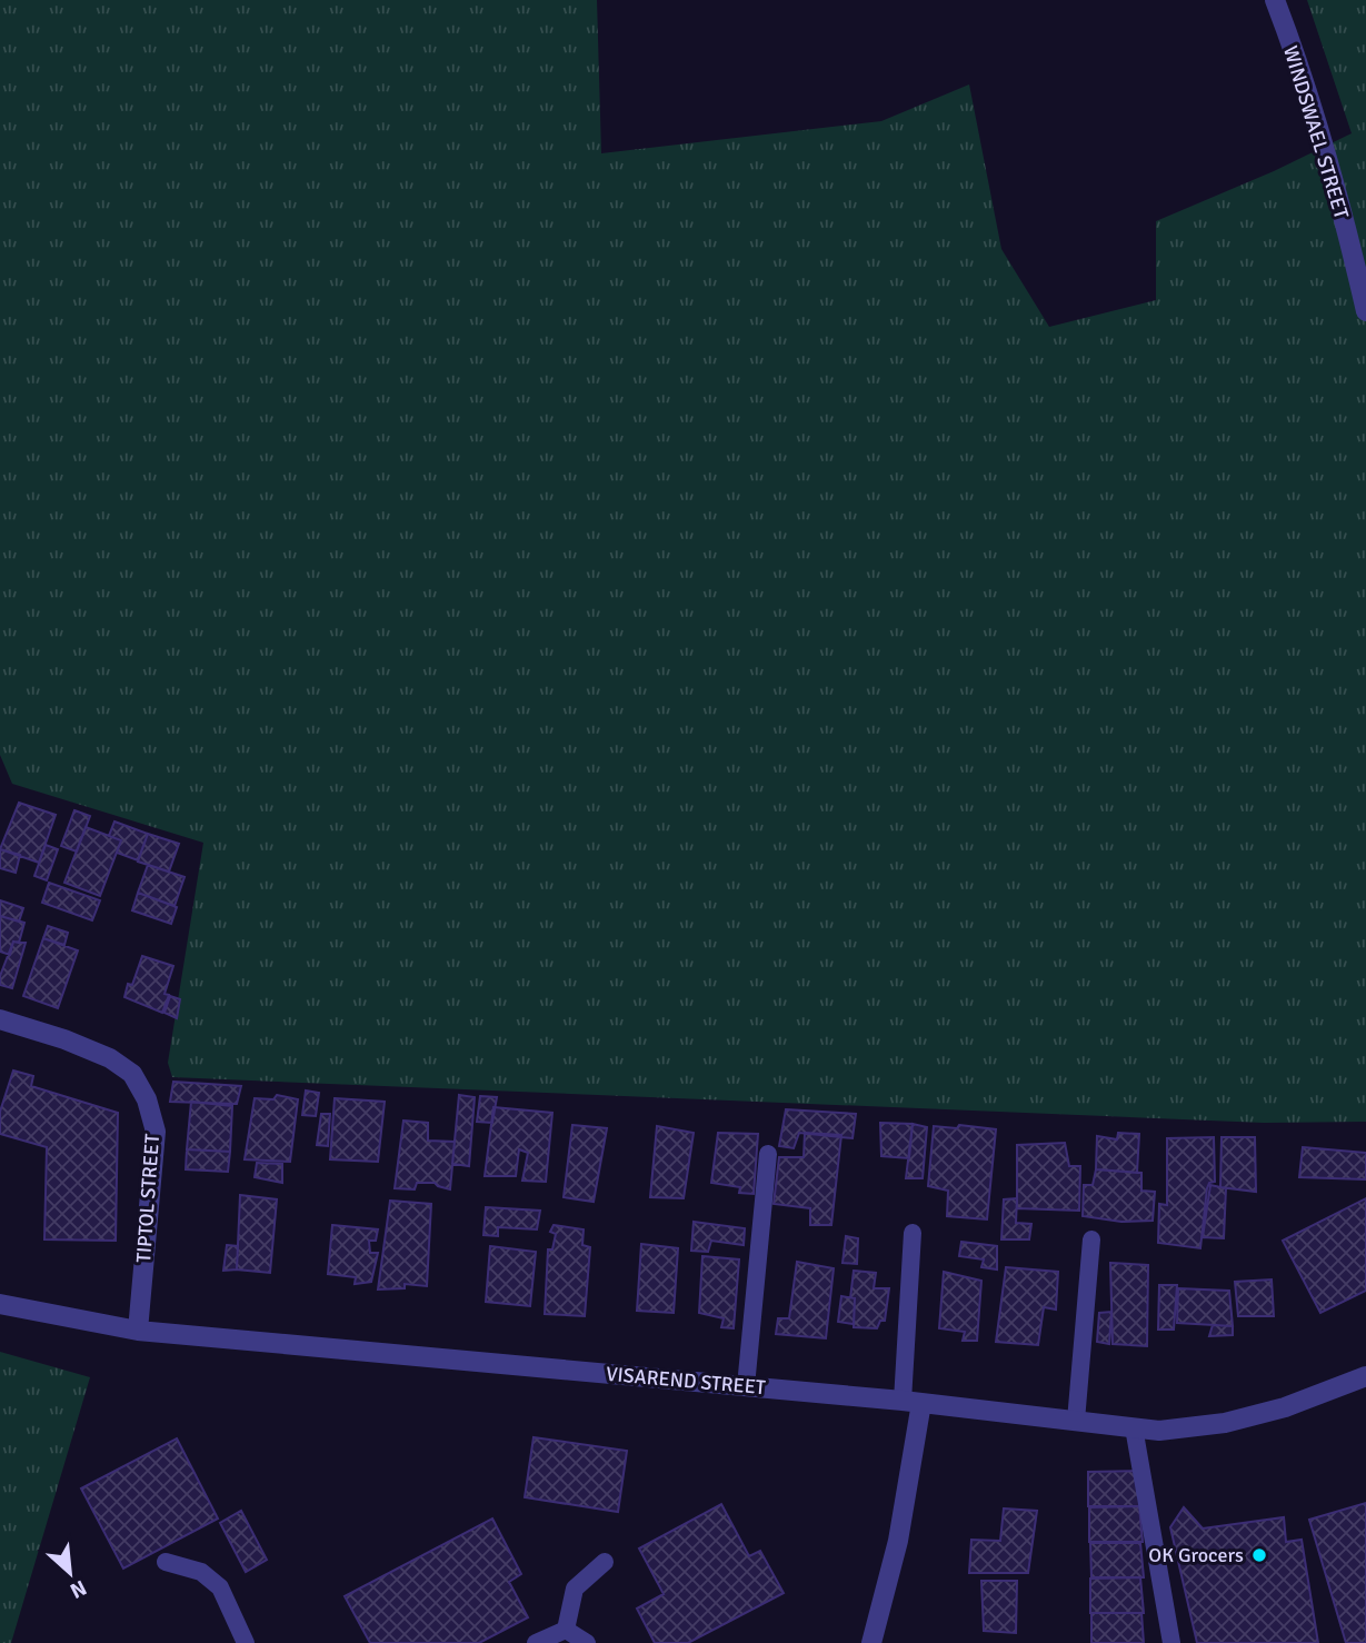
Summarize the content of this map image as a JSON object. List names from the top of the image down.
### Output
{
  "streets": {
    "street": ["WINDSWAEL STREET", "TIPTOL STREET", "VISAREND STREET"]
  },
  "crossings": [
    ["TIPTOL STREET", "VISAREND STREET"]
  ],
  "places": ["OK Grocers"],
  "north": "bottom right"
}
